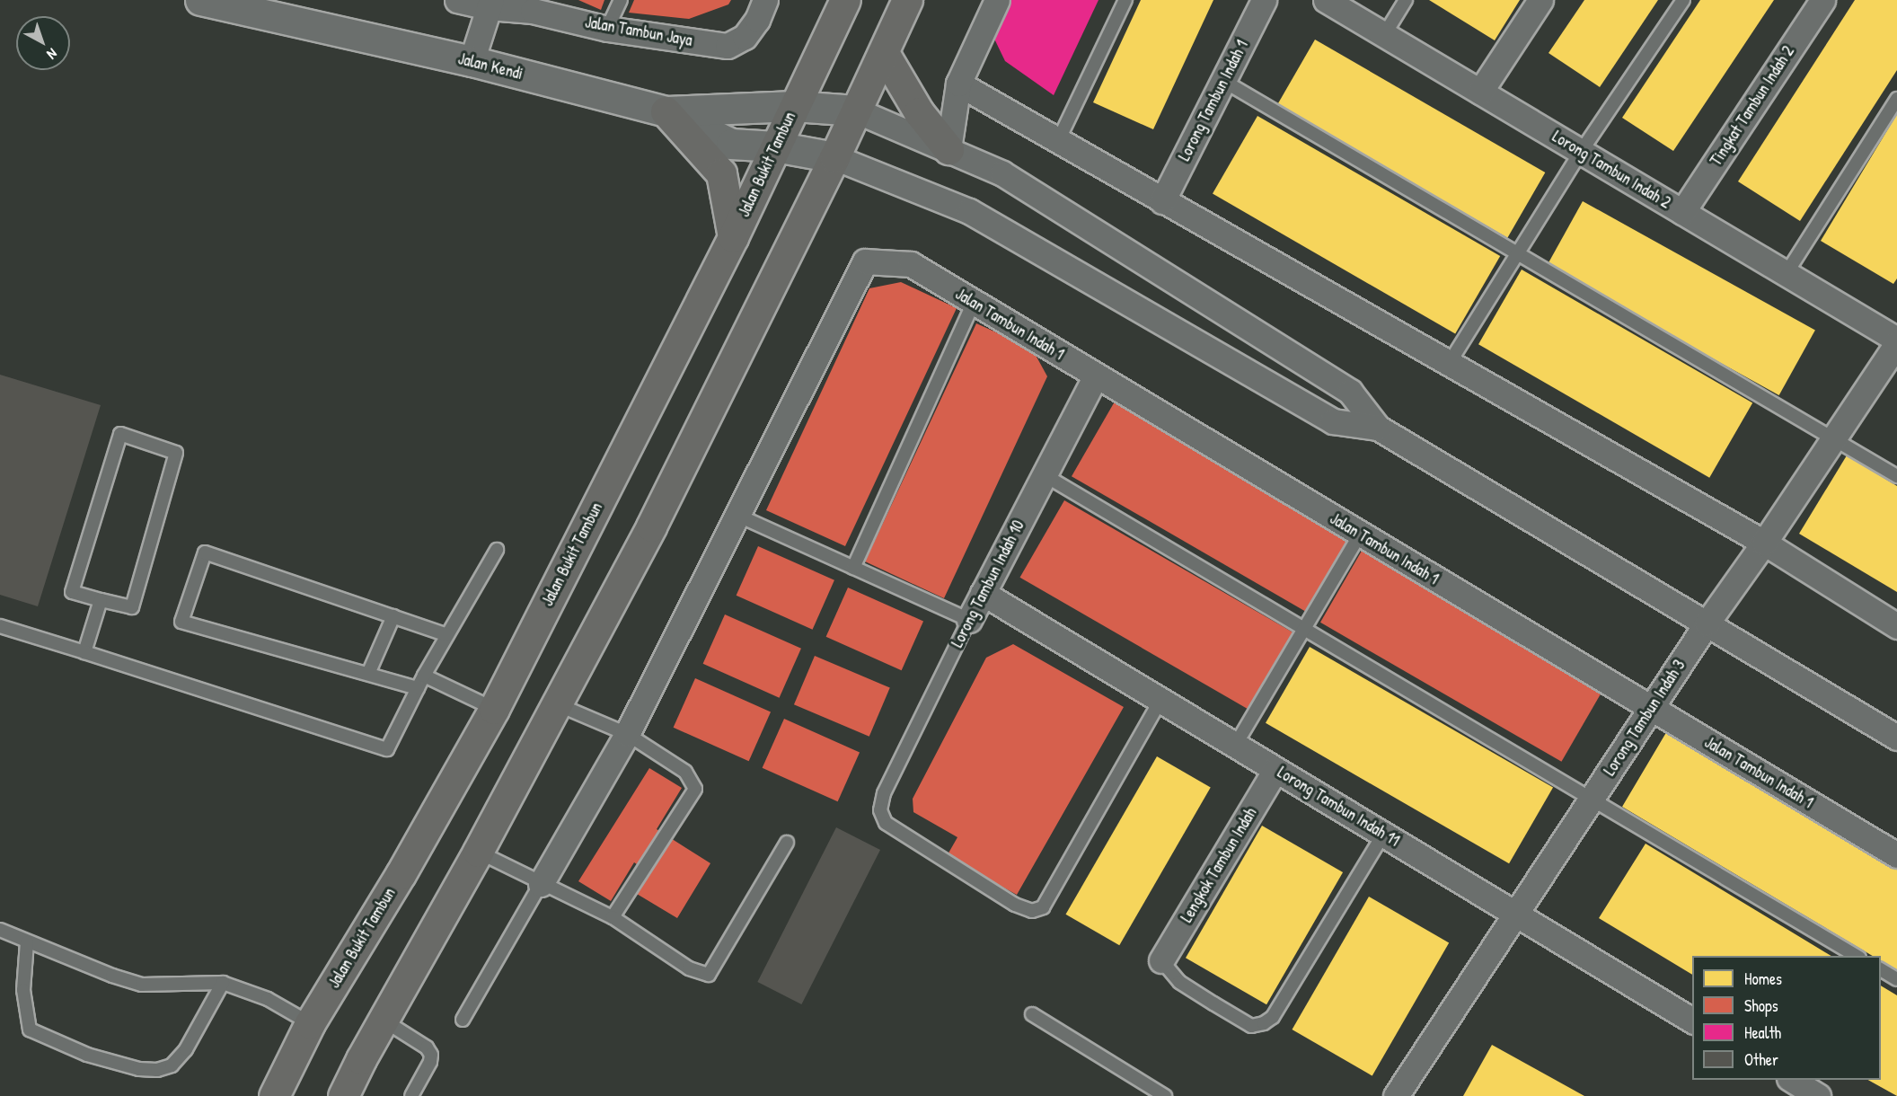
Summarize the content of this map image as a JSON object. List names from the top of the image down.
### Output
{
  "streets": {
    "main road": ["Jalan Bukit Tambun"],
    "street": [
      "Jalan Tambun Jaya",
      "Jalan Kendi",
      "Lorong Tambun Indah 1",
      "Tingkat Tambun Indah 2",
      "Lorong Tambun Indah 2",
      "Jalan Tambun Indah 1",
      "Lorong Tambun Indah 10",
      "Lorong Tambun Indah 3",
      "Lorong Tambun Indah 11",
      "Lengkok Tambun Indah"
    ]
  },
  "crossings": [
    ["Jalan Kendi", "Jalan Bukit Tambun"],
    ["Tingkat Tambun Indah 2", "Lorong Tambun Indah 2"],
    ["Lorong Tambun Indah 2", "Lorong Tambun Indah 3"],
    ["Jalan Tambun Indah 1", "Lorong Tambun Indah 10"],
    ["Jalan Tambun Indah 1", "Lorong Tambun Indah 3"],
    ["Lorong Tambun Indah 10", "Lorong Tambun Indah 11"],
    ["Lorong Tambun Indah 3", "Lorong Tambun Indah 11"],
    ["Lorong Tambun Indah 11", "Lengkok Tambun Indah"]
  ],
  "legend": [
    "Homes",
    "Shops",
    "Health",
    "Other"
  ],
  "north": "bottom right"
}
